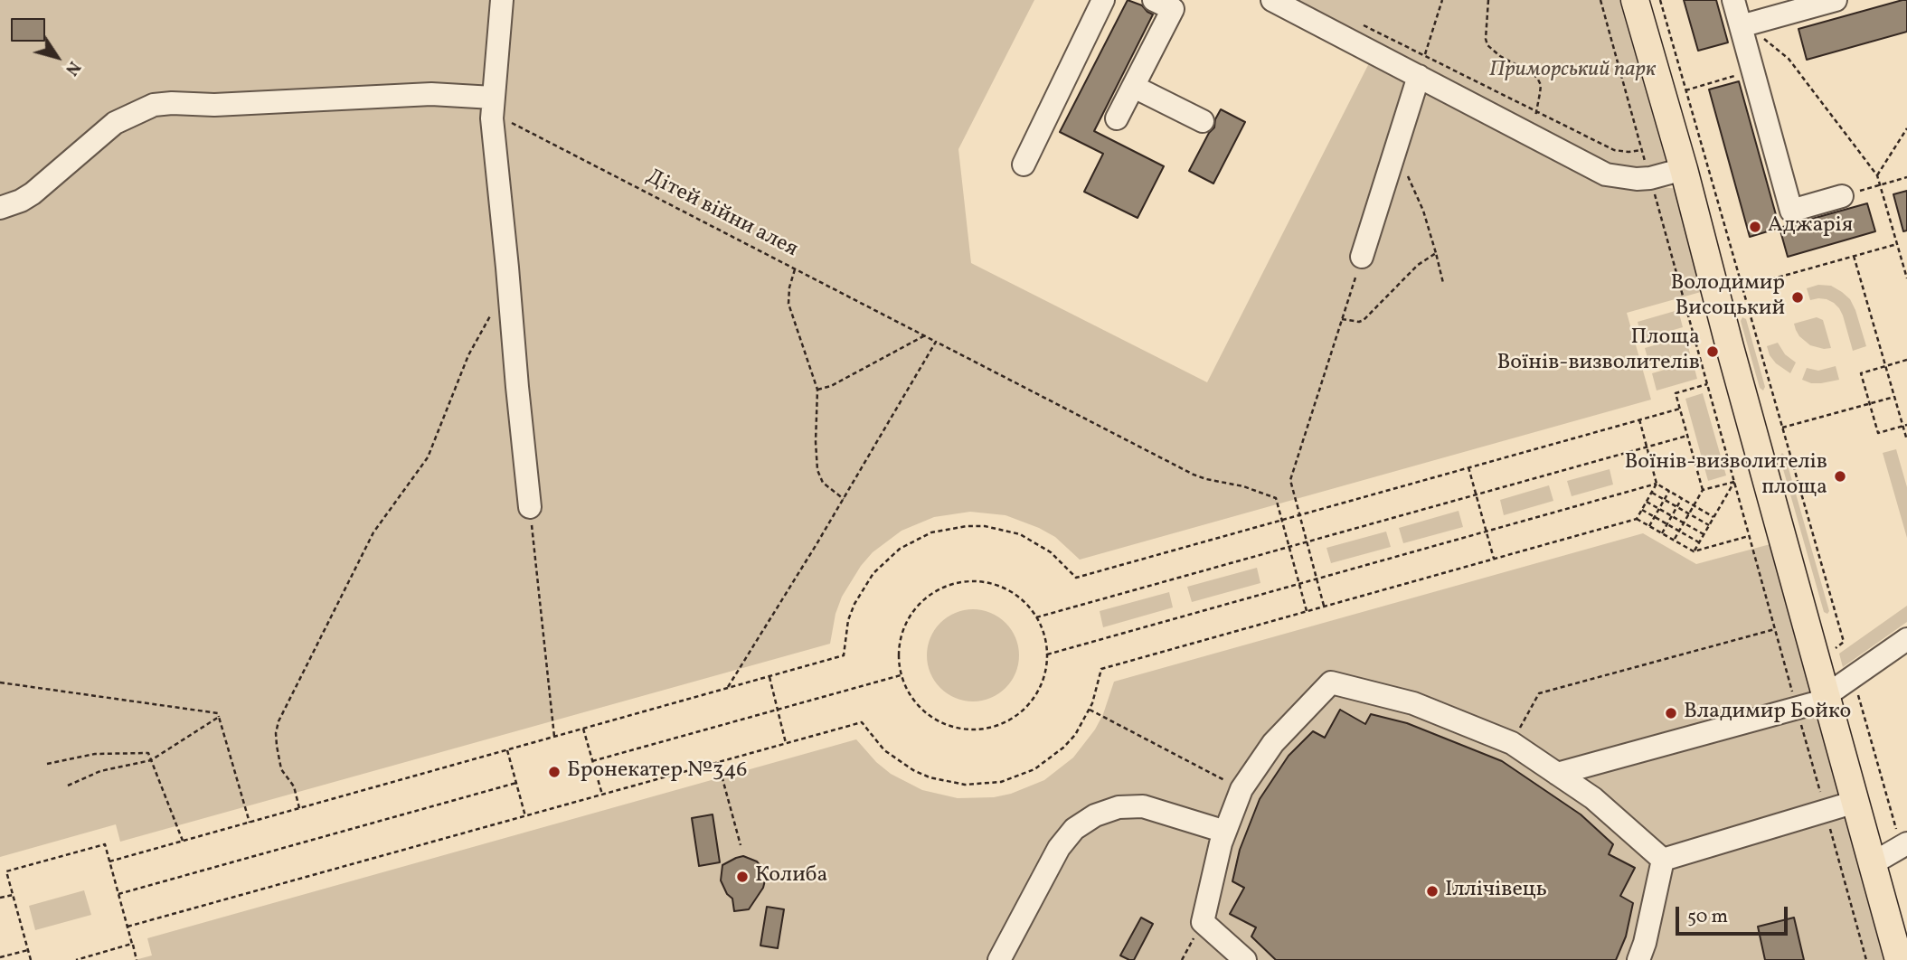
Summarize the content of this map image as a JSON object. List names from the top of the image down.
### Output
{
  "streets": {
    "path": ["Дітей війни алея"]
  },
  "parks": ["Приморський парк"],
  "places": [
    "Аджарія",
    "Володимир Висоцький",
    "Площа Воїнів-визволителів",
    "Воїнів-визволителів площа",
    "Владимир Бойко",
    "Бронекатер №346",
    "Колиба",
    "Іллічівець"
  ],
  "scale_bar": "50 m",
  "north": "bottom right"
}
